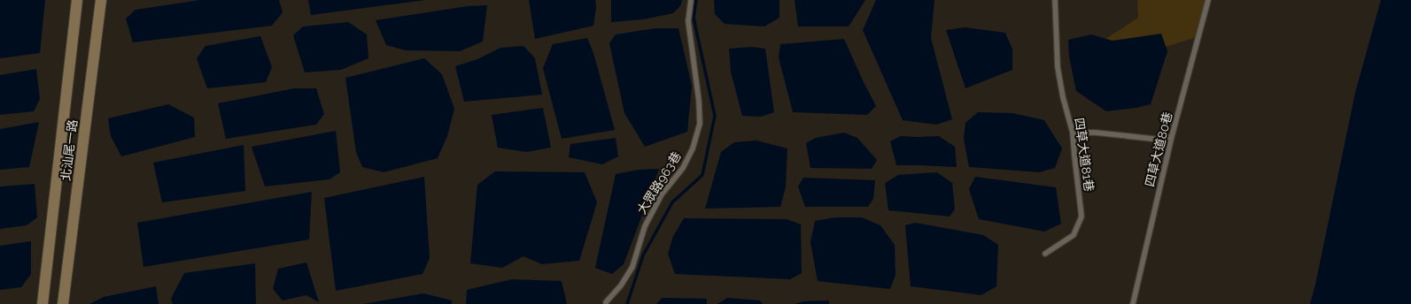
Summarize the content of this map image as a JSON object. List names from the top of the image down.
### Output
{
  "streets": {
    "street": ["北汕尾一路"],
    "lane": ["四草大道80巷", "四草大道81巷", "大眾路963巷"]
  }
}
